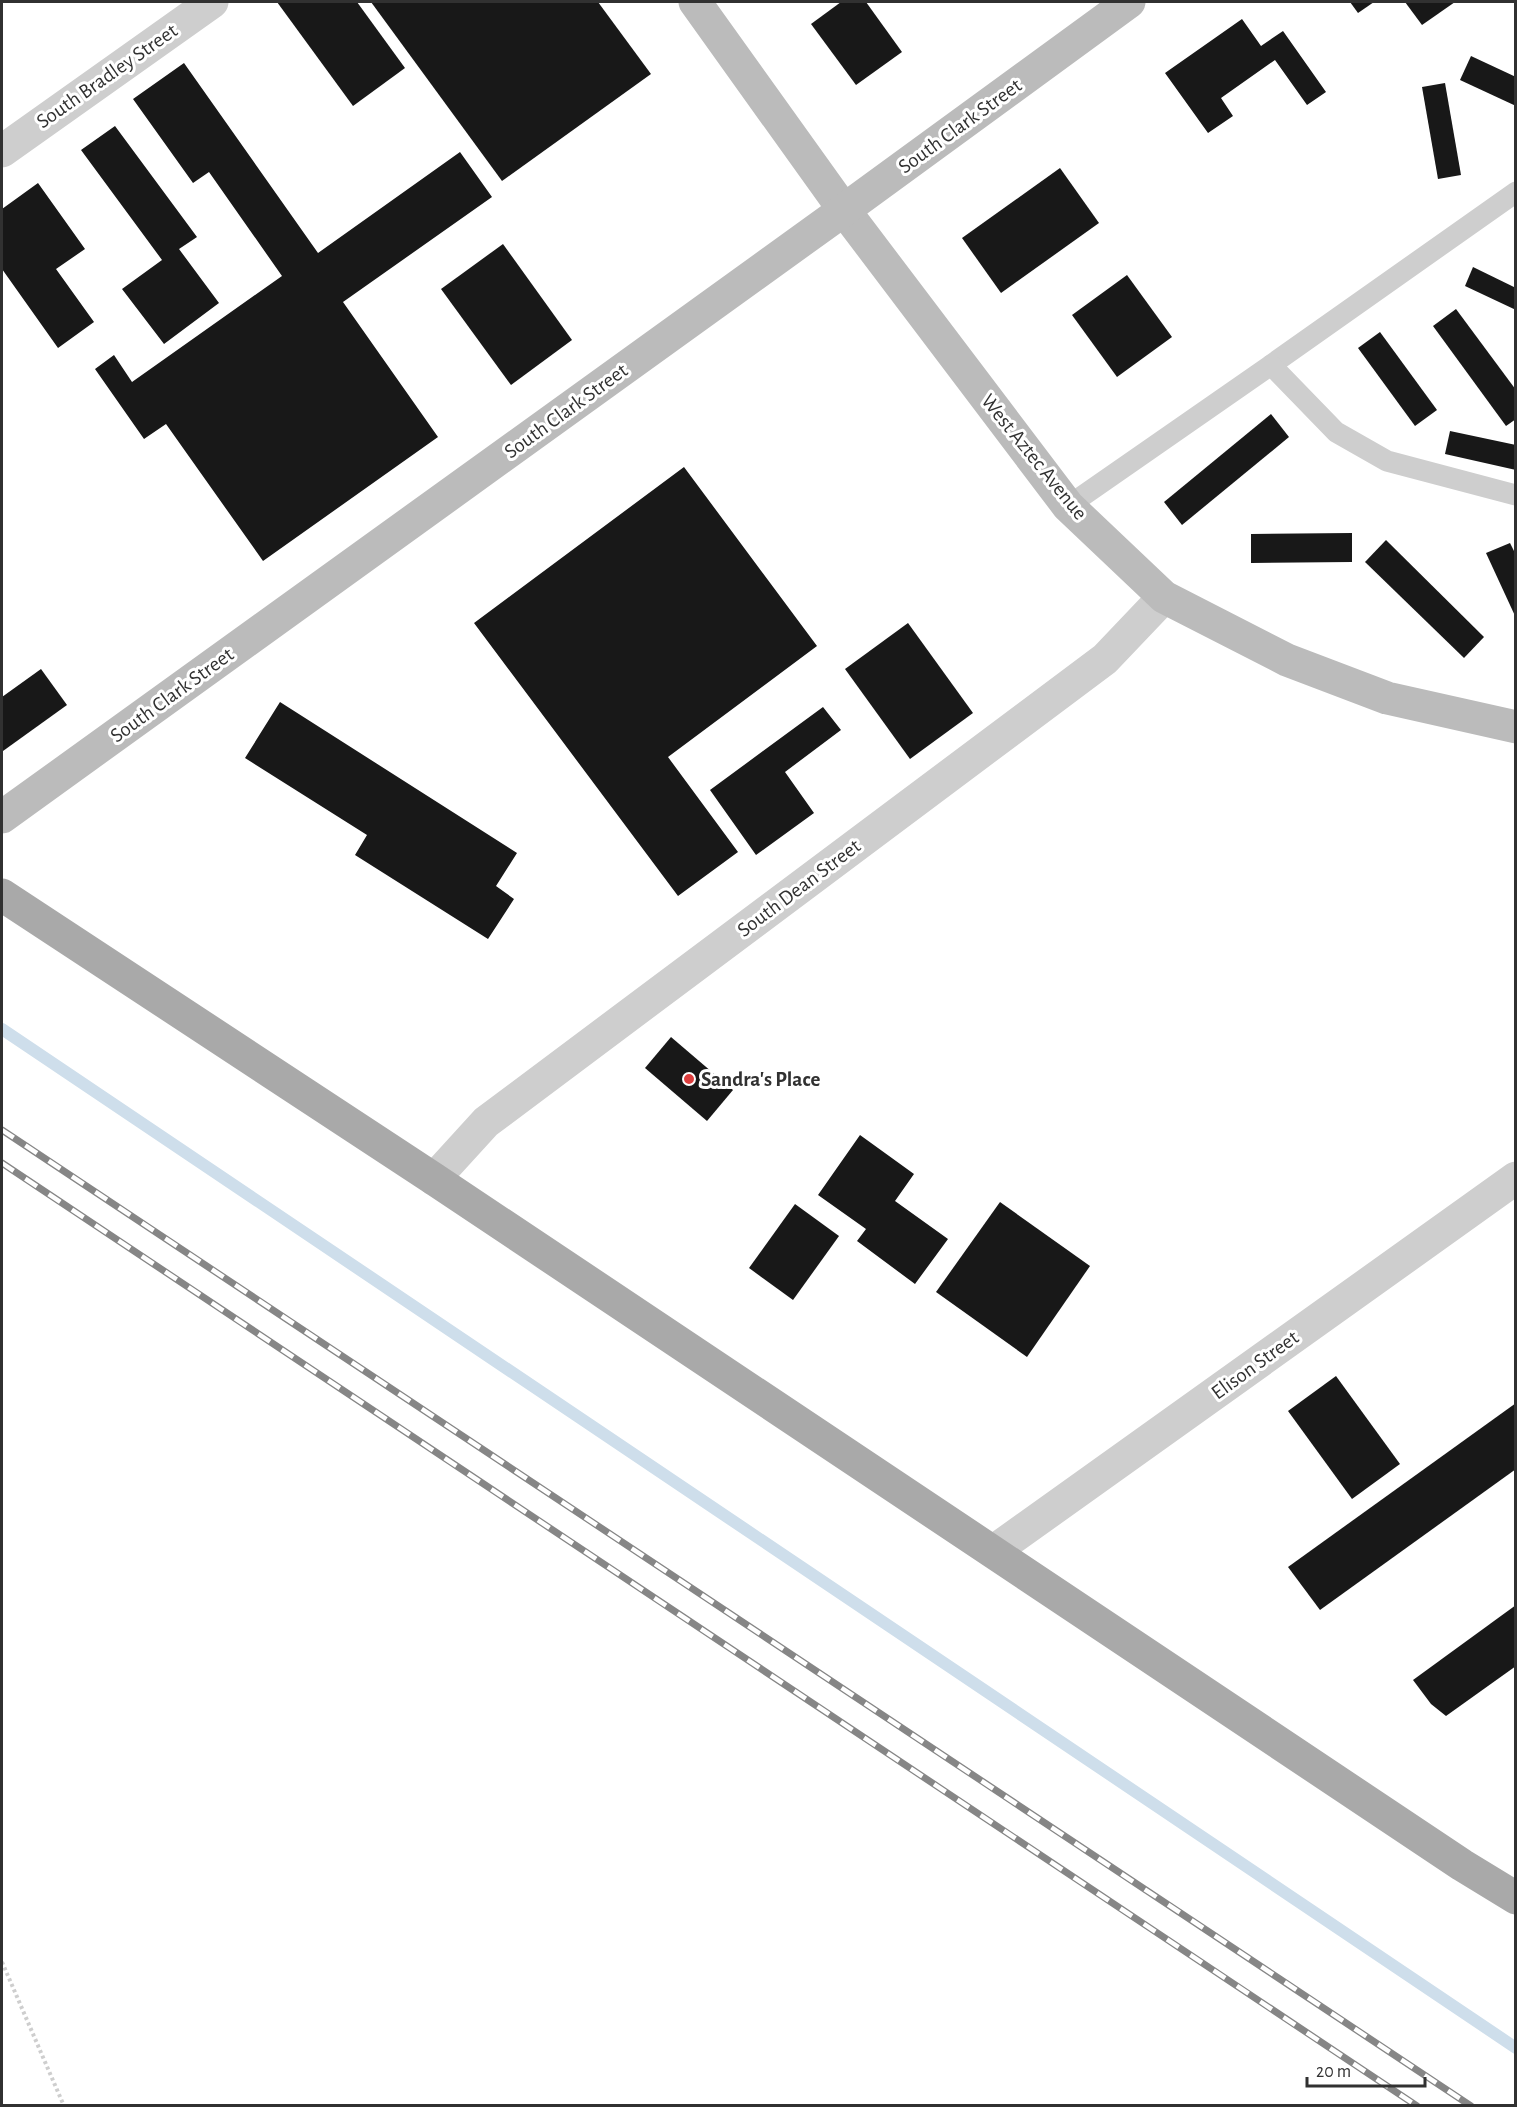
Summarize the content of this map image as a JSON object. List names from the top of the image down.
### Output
{
  "streets": {
    "street": [
      "South Bradley Street",
      "South Clark Street",
      "West Aztec Avenue",
      "South Dean Street",
      "Elison Street"
    ]
  },
  "crossings": [
    ["South Clark Street", "West Aztec Avenue"],
    ["West Aztec Avenue", "South Dean Street"]
  ],
  "places": ["Sandra's Place"],
  "scale_bar": "20 m"
}
